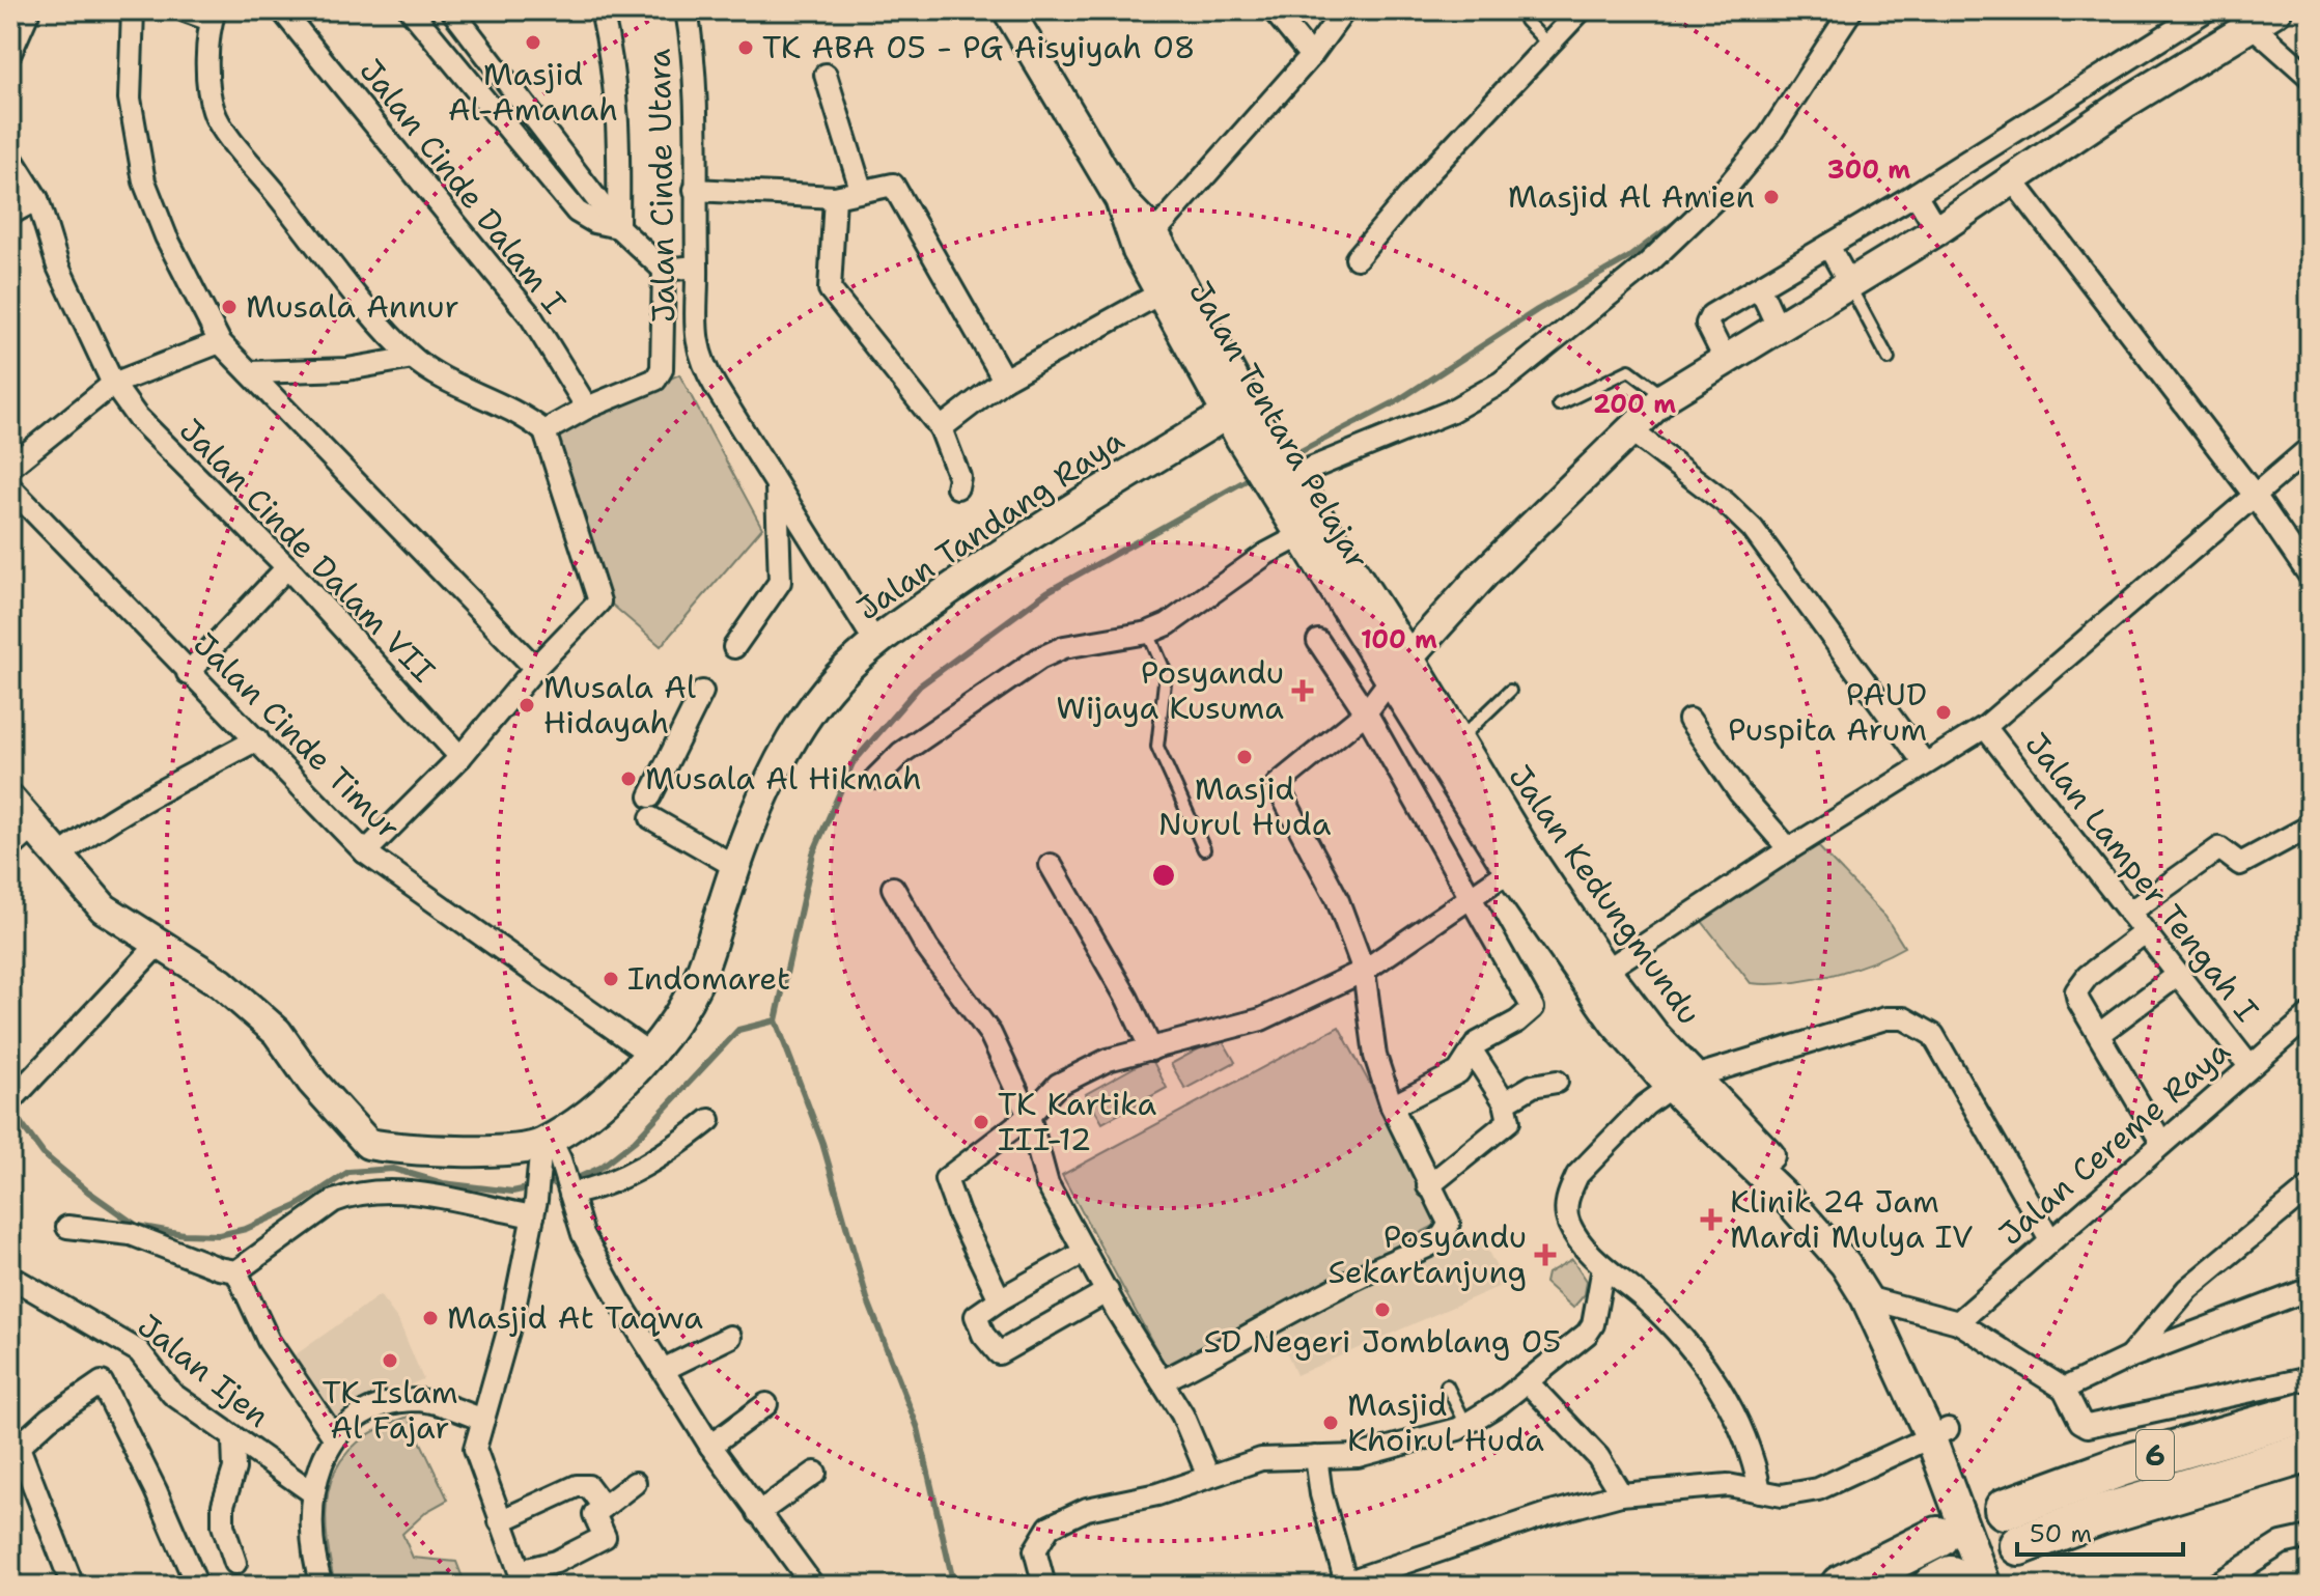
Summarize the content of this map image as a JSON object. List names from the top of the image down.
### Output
{
  "streets": {
    "highway": ["6"],
    "main road": ["Jalan Tentara Pelajar", "Jalan Tandang Raya", "Jalan Kedungmundu"],
    "street": [
      "Jalan Cinde Utara",
      "Jalan Cinde Dalam I",
      "Jalan Cinde Dalam VII",
      "Jalan Cinde Timur",
      "Jalan Lamper Tengah I",
      "Jalan Cereme Raya",
      "Jalan Ijen"
    ]
  },
  "crossings": [
    ["Jalan Cinde Utara", "Jalan Tandang Raya"],
    ["Jalan Tentara Pelajar", "Jalan Tandang Raya"],
    ["Jalan Tentara Pelajar", "Jalan Kedungmundu"],
    ["Jalan Tandang Raya", "Jalan Cinde Timur"],
    ["Jalan Lamper Tengah I", "Jalan Cereme Raya"]
  ],
  "places": {
    "other": [
      "Masjid Al-Amanah",
      "TK ABA 05 - PG Aisyiyah 08",
      "Masjid Al Amien",
      "Musala Annur",
      "Musala Al Hidayah",
      "PAUD Puspita Arum",
      "Masjid Nurul Huda",
      "Musala Al Hikmah",
      "Indomaret",
      "TK Kartika III-12",
      "SD Negeri Jomblang 05",
      "Masjid At Taqwa",
      "TK Islam Al Fajar",
      "Masjid Khoirul Huda"
    ],
    "health": ["Posyandu Wijaya Kusuma", "Klinik 24 Jam Mardi Mulya IV", "Posyandu Sekartanjung"]
  },
  "scale_bar": "50 m",
  "rings": ["300 m", "200 m", "100 m"]
}
